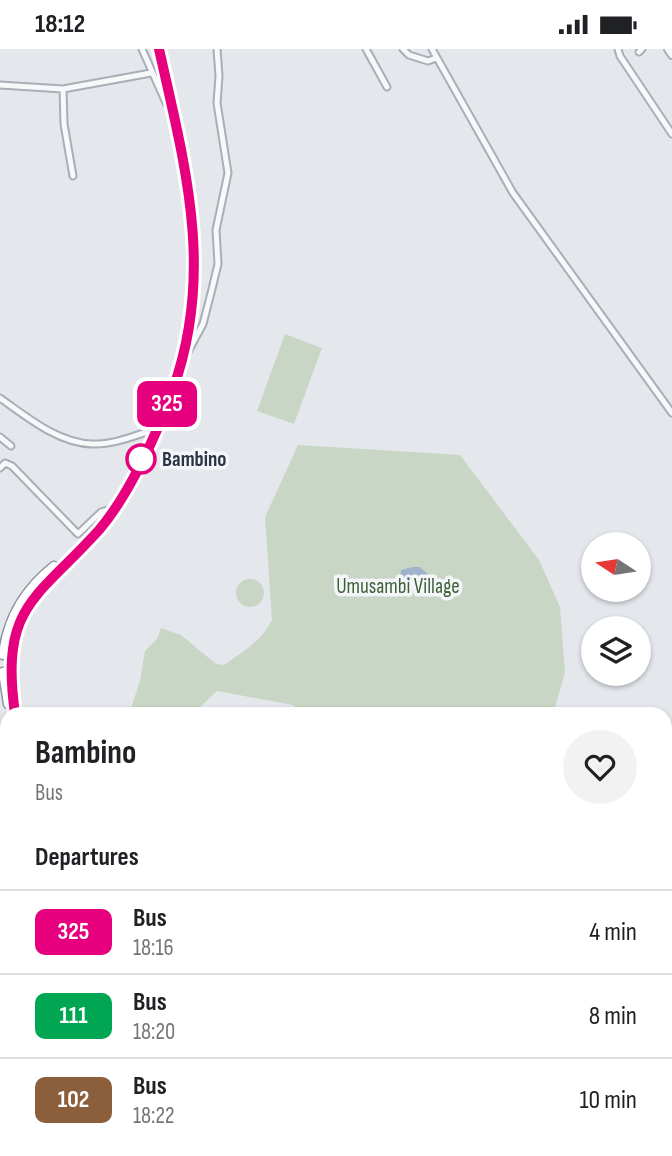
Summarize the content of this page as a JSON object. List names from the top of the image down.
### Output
{
  "parks": ["Umusambi Village"],
  "places": ["Bambino"],
  "lines": ["bus line 325"],
  "north": "left",
  "page": {
    "status": "18:12",
    "on_map": "325",
    "heading": [
      ["Bambino", "Bus"],
      "Departures"
    ],
    "list": [
      {
        "mark": "325",
        "name": "Bus",
        "note": "18:16",
        "value": "4 min"
      },
      {
        "mark": "111",
        "name": "Bus",
        "note": "18:20",
        "value": "8 min"
      },
      {
        "mark": "102",
        "name": "Bus",
        "note": "18:22",
        "value": "10 min"
      }
    ]
  }
}
